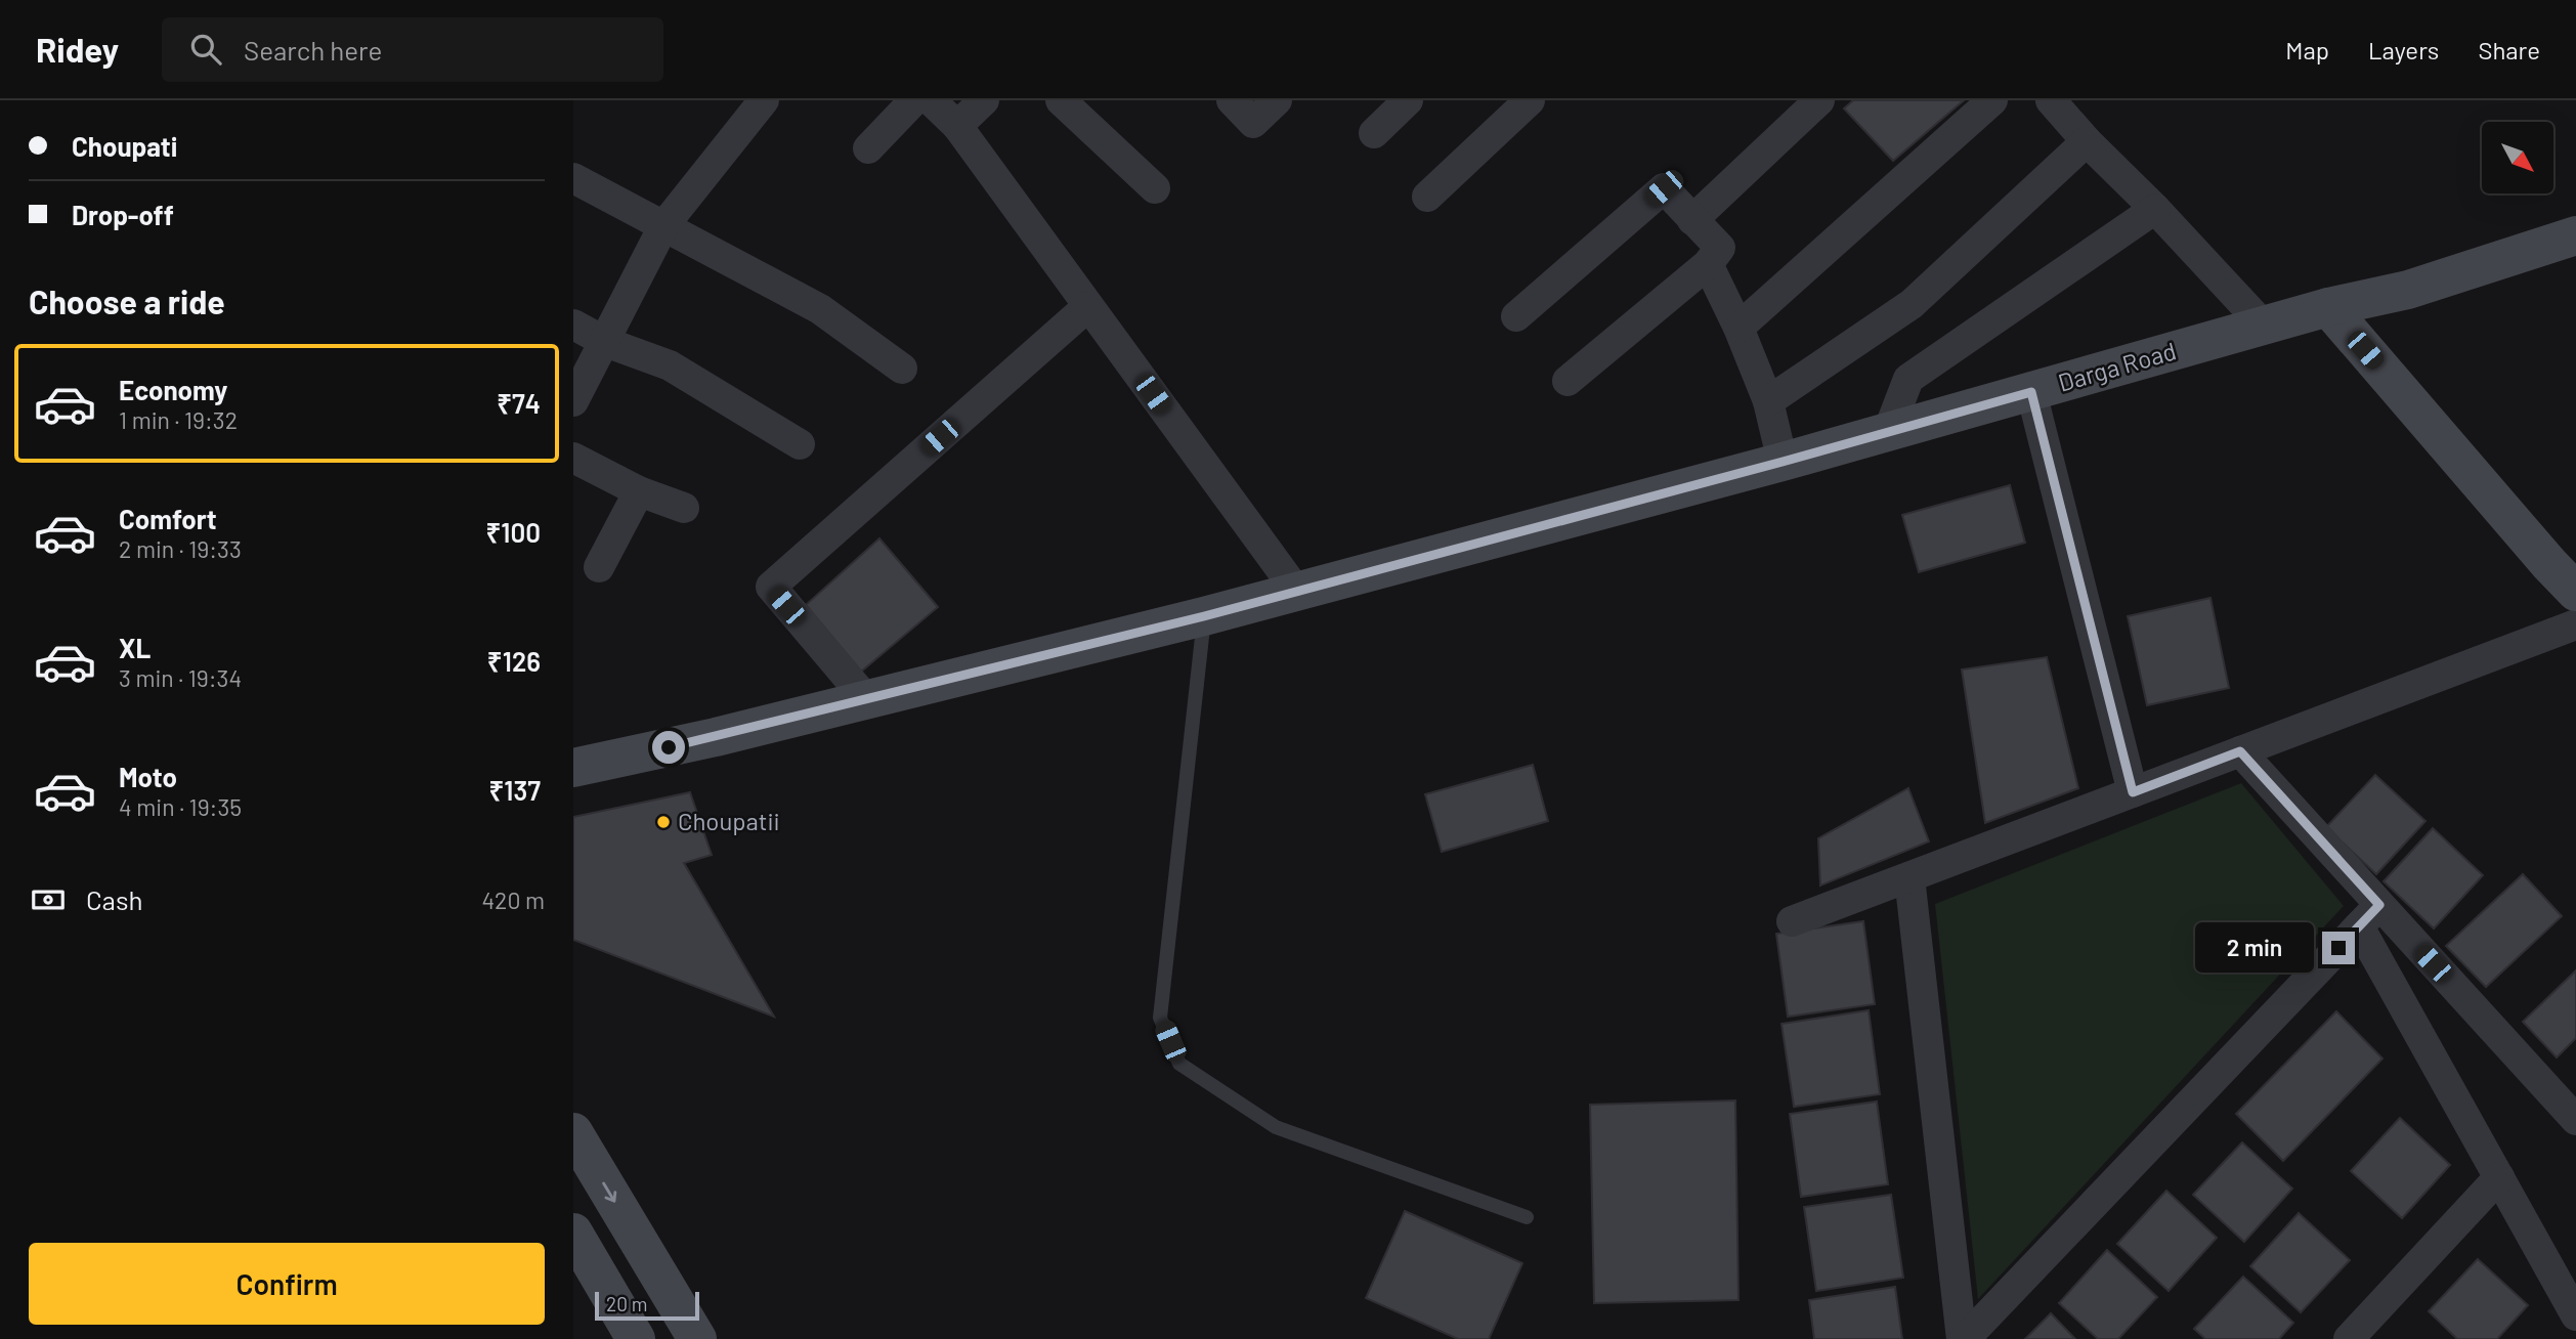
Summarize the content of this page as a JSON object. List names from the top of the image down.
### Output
{
  "streets": {
    "street": ["Darga Road"]
  },
  "places": ["Choupatii"],
  "scale_bar": "20 m",
  "north": "bottom right",
  "page": {
    "header": "Ridey",
    "search": "Search here",
    "nav": ["Map", "Layers", "Share"],
    "banner": ["Choupati", "Drop-off"],
    "heading": "Choose a ride",
    "list": [
      {
        "name": "Economy",
        "note": "1 min · 19:32",
        "value": "₹74"
      },
      {
        "name": "Comfort",
        "note": "2 min · 19:33",
        "value": "₹100"
      },
      {
        "name": "XL",
        "note": "3 min · 19:34",
        "value": "₹126"
      },
      {
        "name": "Moto",
        "note": "4 min · 19:35",
        "value": "₹137"
      }
    ],
    "pay": ["Cash", "420 m"],
    "bubble": "2 min",
    "buttons": "Confirm",
    "scale": "20 m"
  }
}
